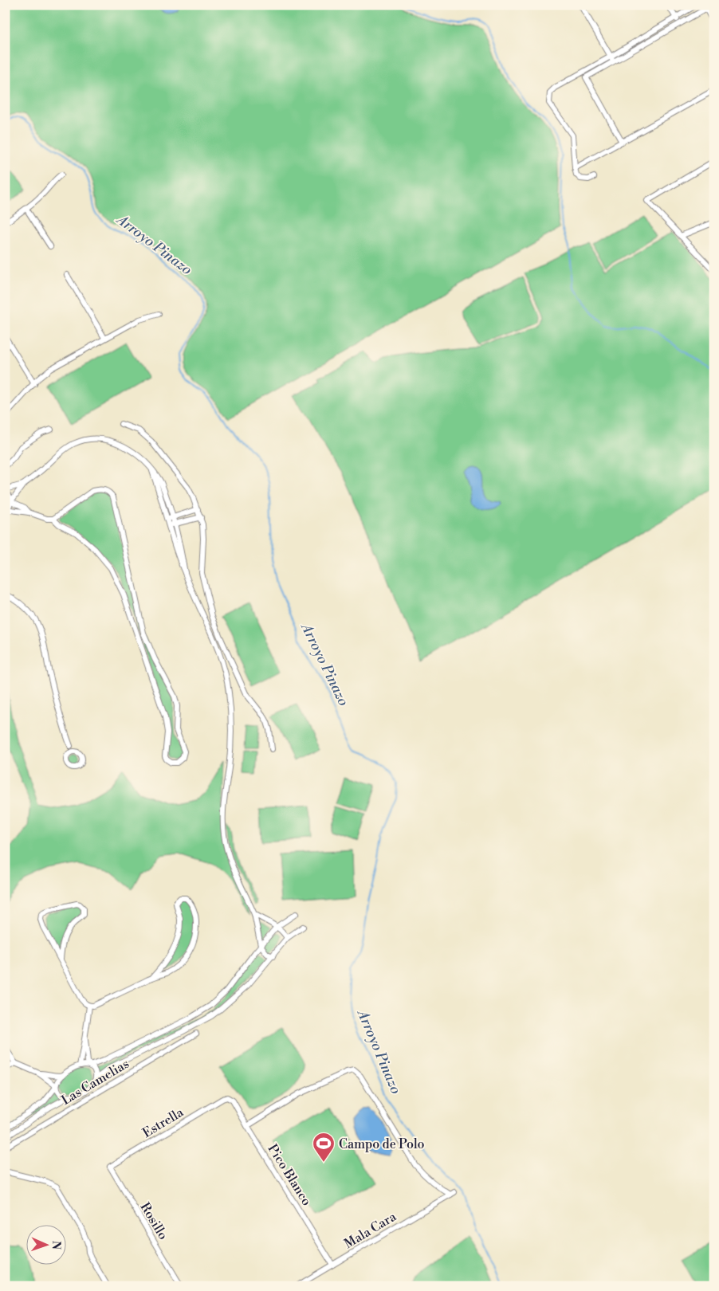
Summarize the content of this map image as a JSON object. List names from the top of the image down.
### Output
{
  "streets": {
    "street": [
      "Las Camelias",
      "Estrella",
      "Pico Blanco",
      "Rosillo",
      "Mala Cara"
    ]
  },
  "crossings": [
    ["Estrella", "Pico Blanco"],
    ["Estrella", "Rosillo"],
    ["Pico Blanco", "Mala Cara"]
  ],
  "water": ["Arroyo Pinazo"],
  "places": {
    "sports": ["Campo de Polo"]
  },
  "north": "right"
}
